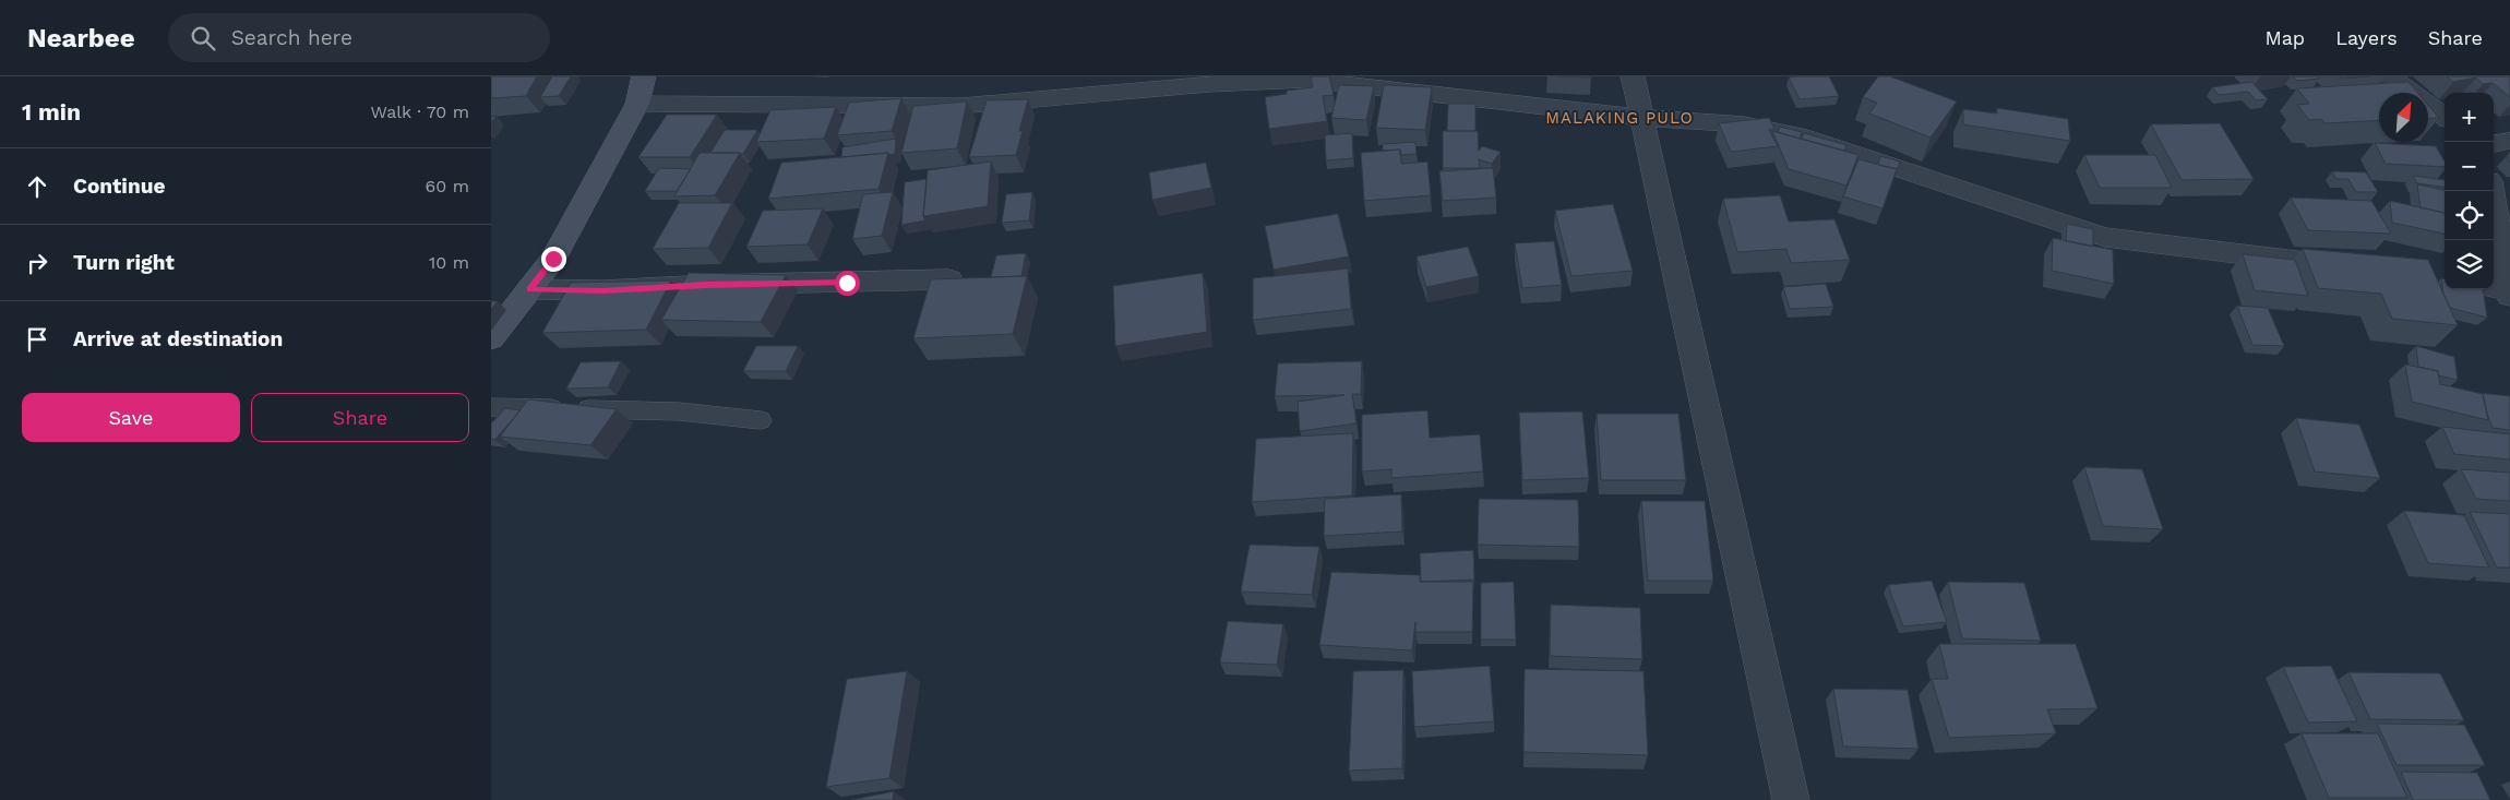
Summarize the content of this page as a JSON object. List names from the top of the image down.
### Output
{
  "districts": ["MALAKING PULO"],
  "north": "top right",
  "page": {
    "header": "Nearbee",
    "search": "Search here",
    "nav": ["Map", "Layers", "Share"],
    "heading": ["1 min", "Walk · 70 m"],
    "map_buttons": ["+", "−"],
    "list": [
      ["Continue", "60 m"],
      ["Turn right", "10 m"],
      "Arrive at destination"
    ],
    "buttons": ["Save", "Share"]
  }
}
